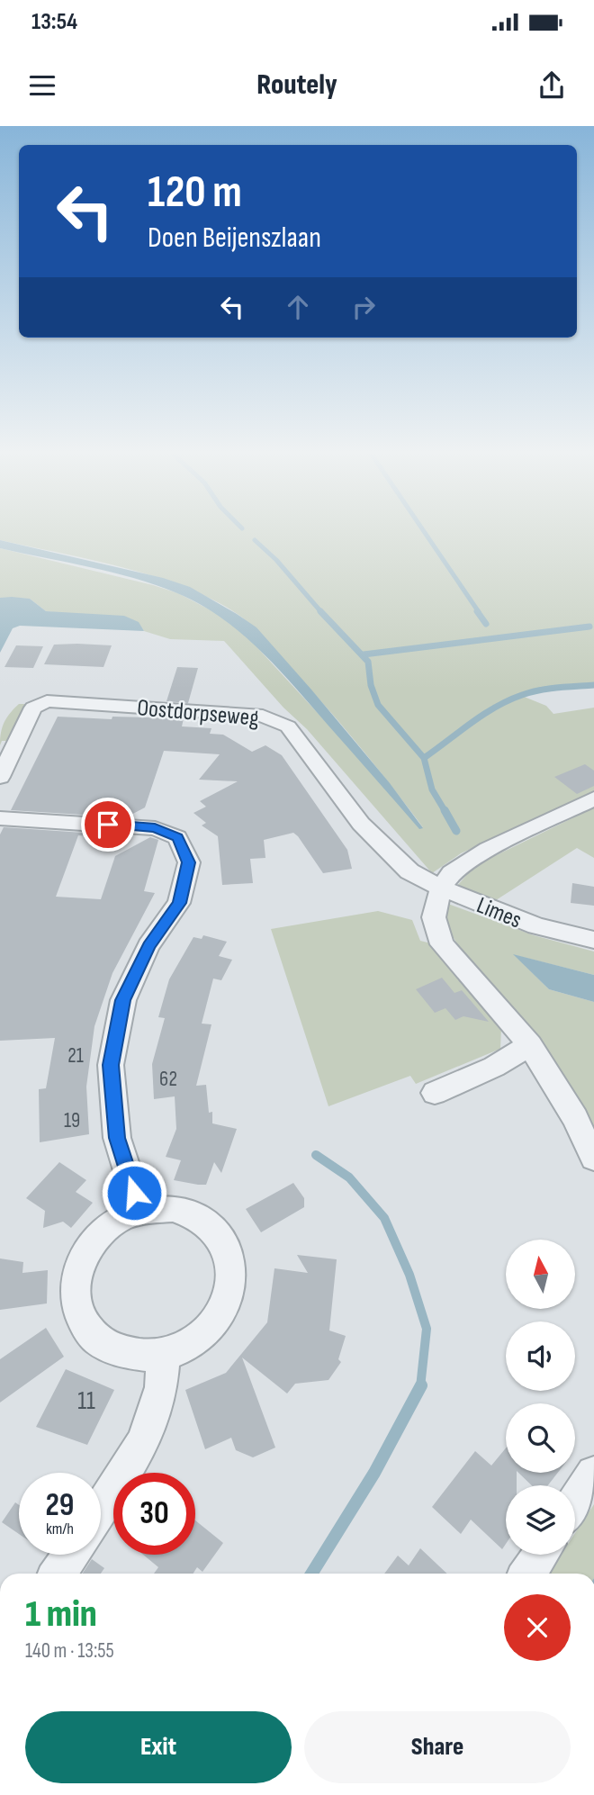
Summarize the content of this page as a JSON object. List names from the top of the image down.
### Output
{
  "streets": {
    "street": ["Oostdorpseweg", "Limes"]
  },
  "crossings": [
    ["Oostdorpseweg", "Limes"]
  ],
  "house_numbers": [
    "21",
    "62",
    "19",
    "11"
  ],
  "north": "top",
  "page": {
    "status": "13:54",
    "header": "Routely",
    "turn": ["120 m", "Doen Beijenszlaan"],
    "speed": "29 km/h",
    "limit": "30",
    "heading": ["1 min", "140 m · 13:55"],
    "buttons": ["Exit", "Share"]
  }
}
